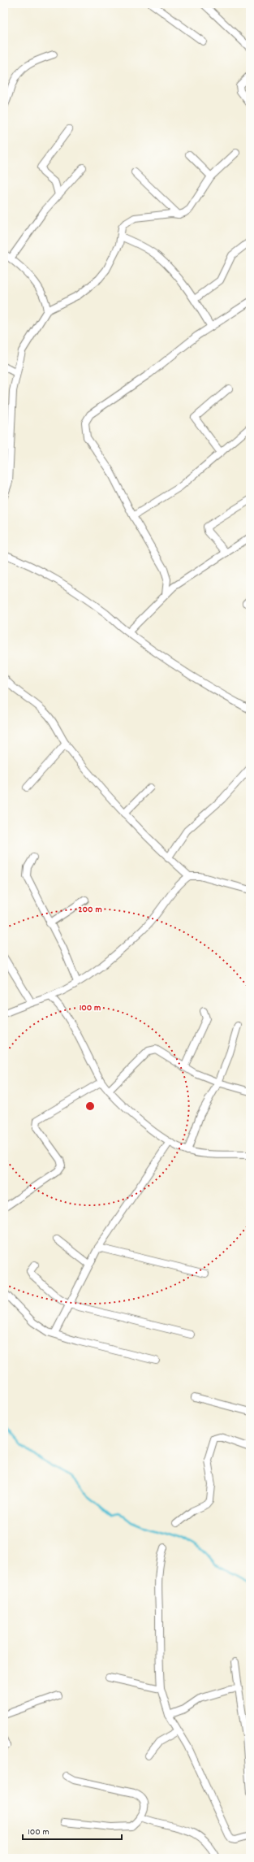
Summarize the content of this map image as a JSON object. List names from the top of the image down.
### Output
{
  "scale_bar": "100 m",
  "rings": ["200 m", "100 m"]
}
